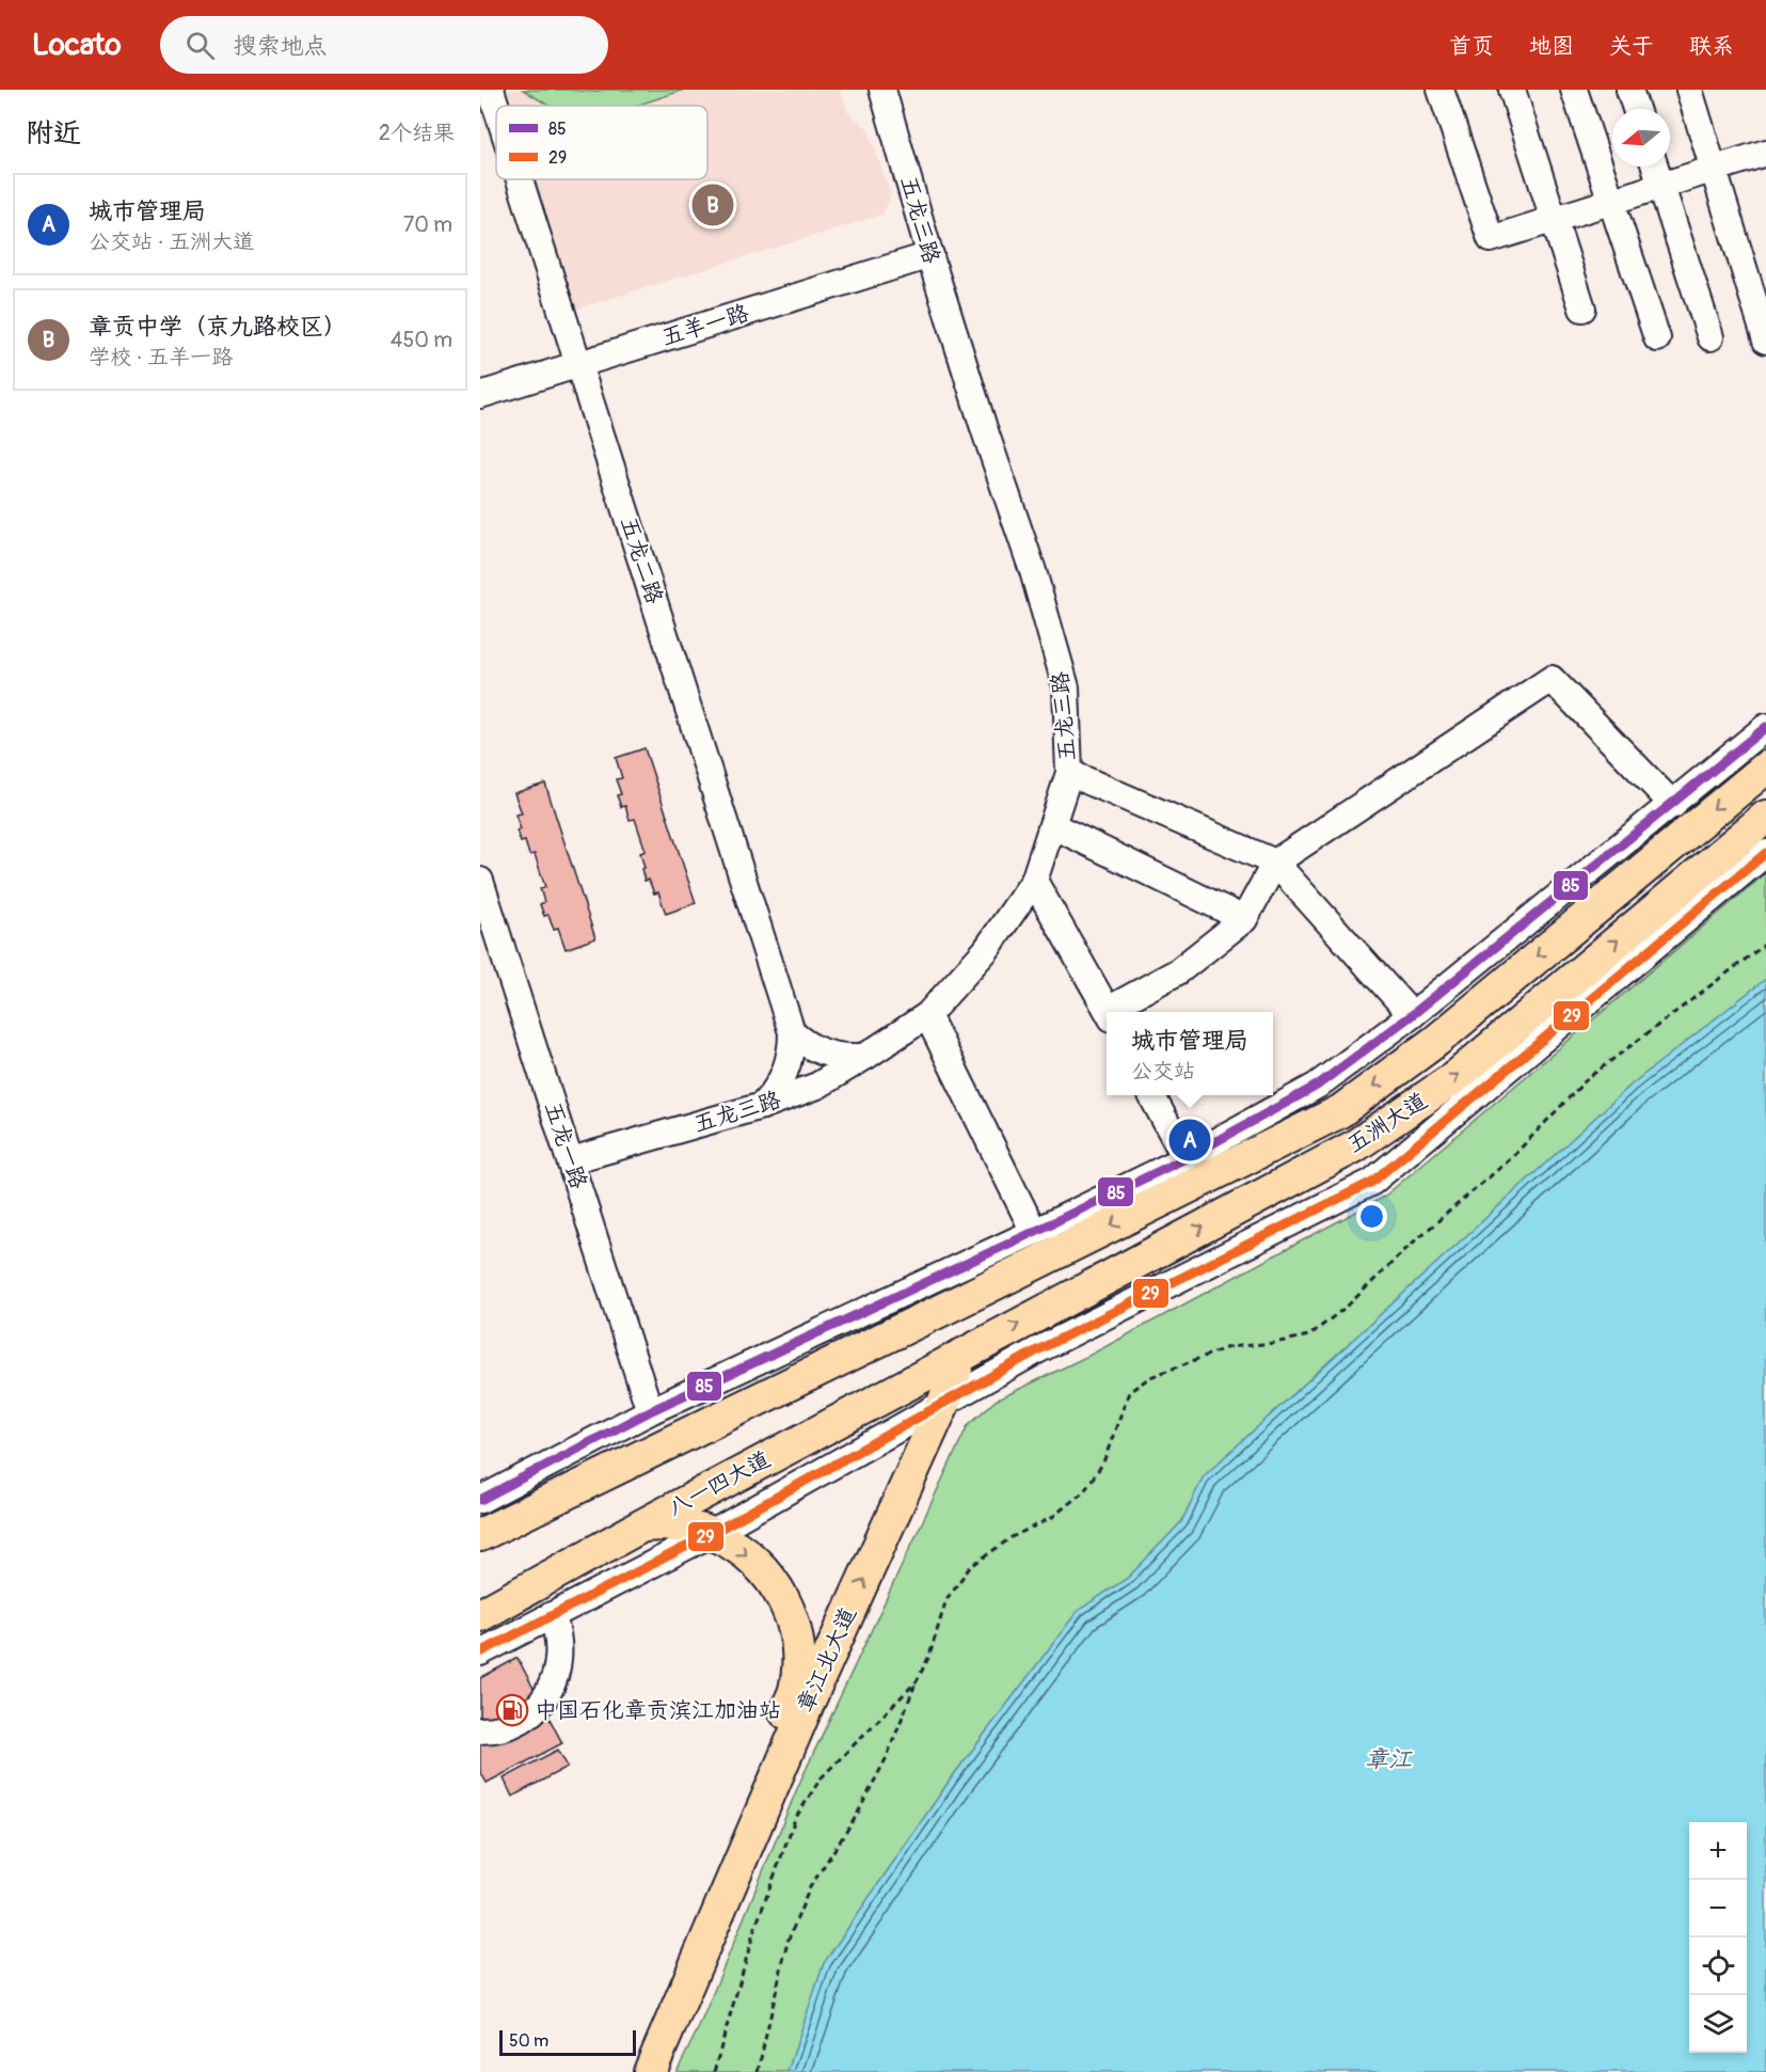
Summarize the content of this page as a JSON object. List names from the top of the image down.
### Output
{
  "streets": {
    "main road": ["五洲大道", "八一四大道", "章江北大道"],
    "street": [
      "五龙三路",
      "五羊一路",
      "五龙二路",
      "五龙一路"
    ]
  },
  "crossings": [
    ["五龙三路", "五羊一路"],
    ["五龙三路", "五龙一路"],
    ["五羊一路", "五龙二路"],
    ["五洲大道", "八一四大道"],
    ["五洲大道", "章江北大道"],
    ["八一四大道", "章江北大道"]
  ],
  "water": ["章江"],
  "places": {
    "fuel station": ["中国石化章贡滨江加油站"]
  },
  "lines": ["transit line 85", "transit line 29"],
  "legend": ["85", "29"],
  "scale_bar": "50 m",
  "north": "left",
  "page": {
    "header": "Locato",
    "search": "搜索地点",
    "nav": [
      "首页",
      "地图",
      "关于",
      "联系"
    ],
    "heading": ["附近", "2个结果"],
    "list": [
      {
        "mark": "A",
        "name": "城市管理局",
        "note": "公交站 · 五洲大道",
        "value": "70 m"
      },
      {
        "mark": "B",
        "name": "章贡中学（京九路校区）",
        "note": "学校 · 五羊一路",
        "value": "450 m"
      }
    ],
    "pins": ["B", "A"],
    "popup": ["城市管理局", "公交站"],
    "map_buttons": ["+", "−"],
    "scale": "50 m"
  }
}
